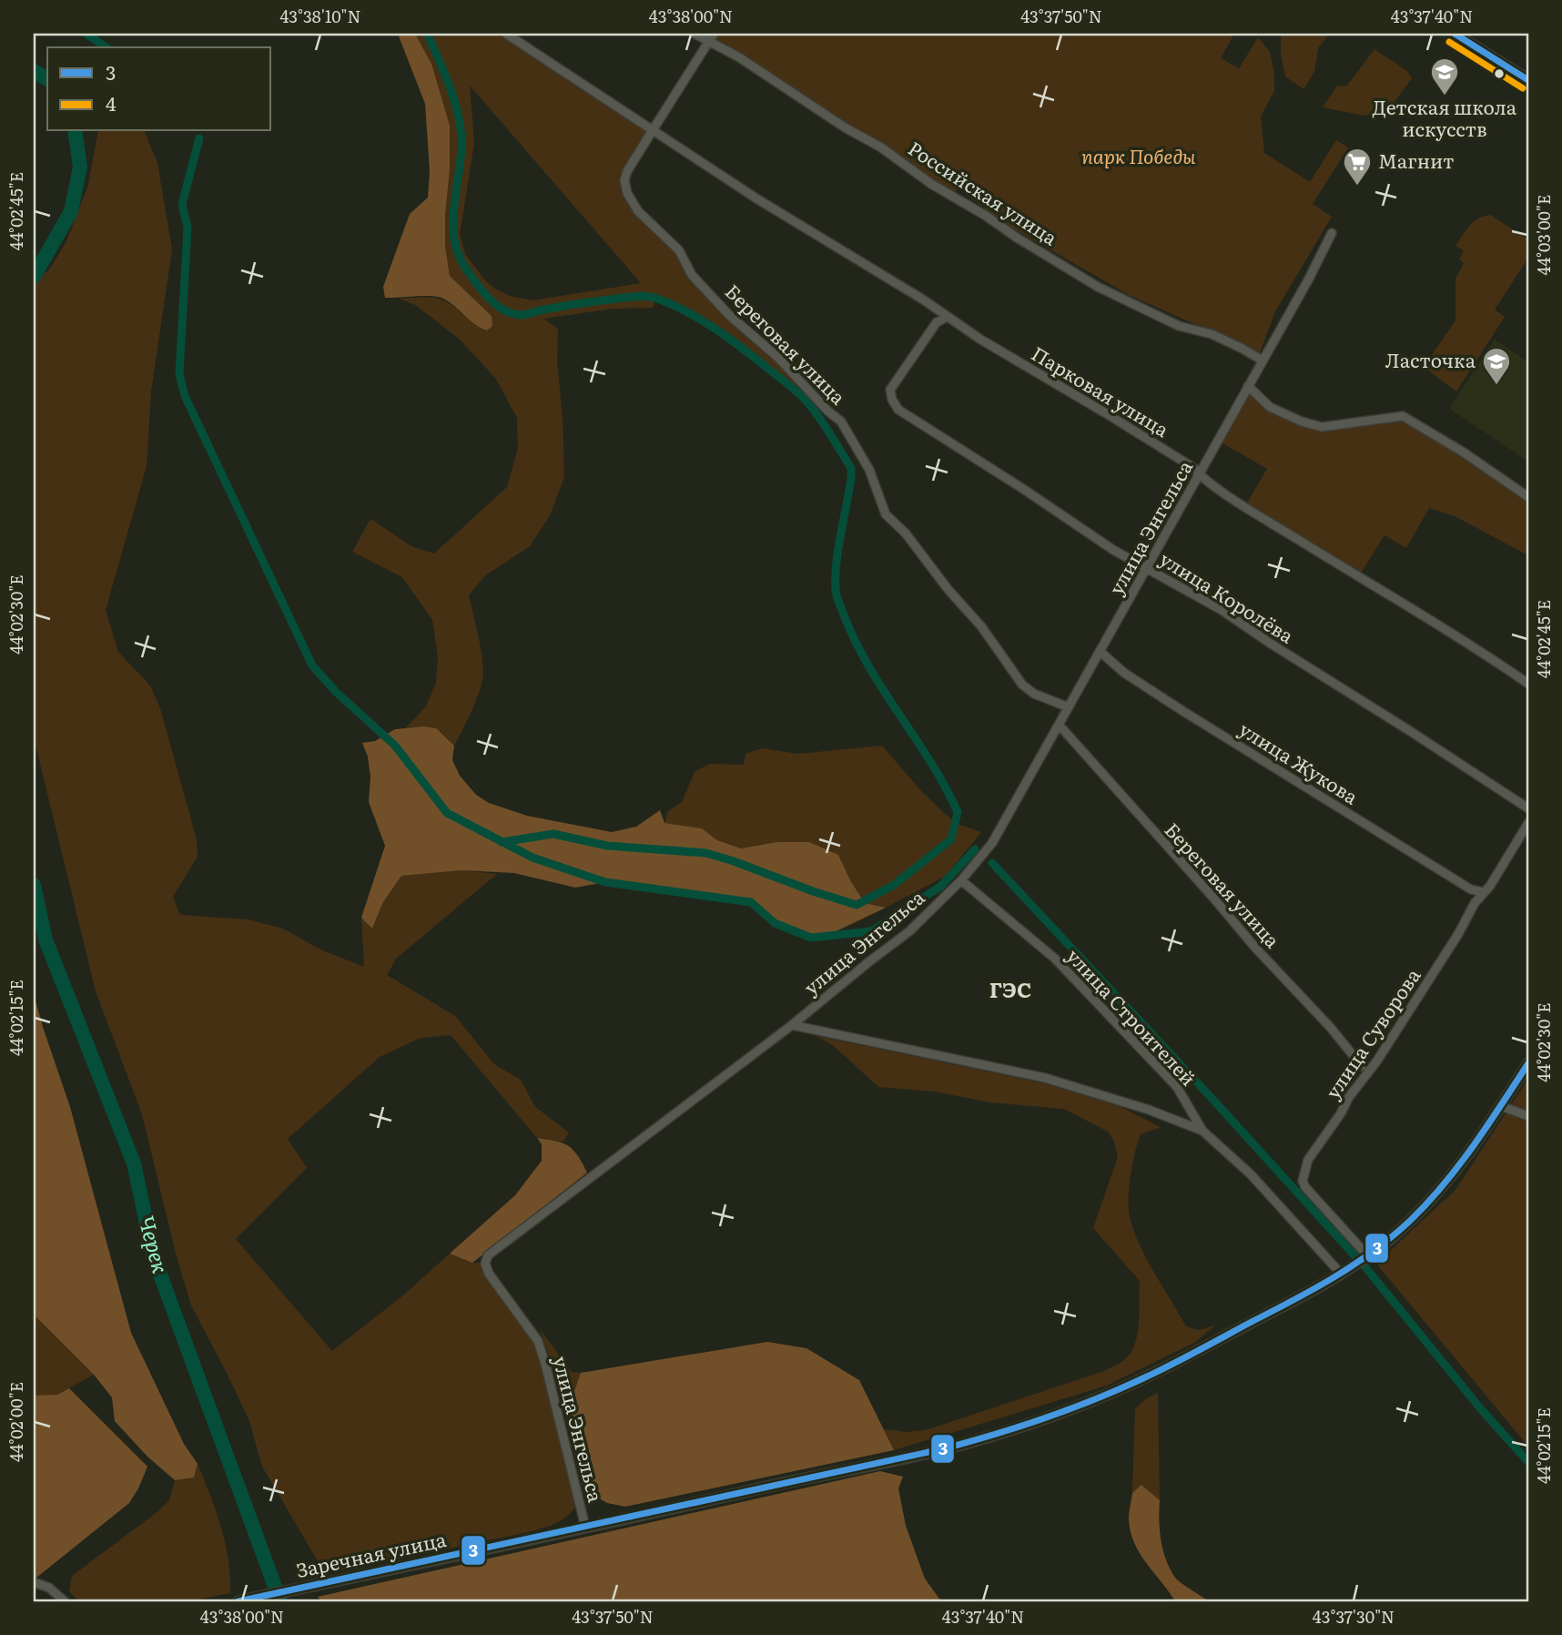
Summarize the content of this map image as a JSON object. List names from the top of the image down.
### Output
{
  "streets": {
    "street": [
      "Российская улица",
      "Береговая улица",
      "Парковая улица",
      "улица Энгельса",
      "улица Королёва",
      "улица Жукова",
      "улица Строителей",
      "улица Суворова",
      "Заречная улица"
    ]
  },
  "crossings": [
    ["Российская улица", "улица Энгельса"],
    ["Береговая улица", "Парковая улица"],
    ["Береговая улица", "улица Энгельса"],
    ["Парковая улица", "улица Энгельса"],
    ["улица Энгельса", "улица Королёва"],
    ["улица Энгельса", "улица Жукова"],
    ["улица Энгельса", "улица Строителей"],
    ["улица Энгельса", "Заречная улица"],
    ["улица Жукова", "улица Суворова"],
    ["улица Строителей", "Заречная улица"],
    ["улица Суворова", "Заречная улица"]
  ],
  "districts": ["ГЭС"],
  "water": ["Черек"],
  "parks": ["парк Победы"],
  "places": {
    "school or university": ["Детская школа искусств", "Ласточка"],
    "supermarket": ["Магнит"]
  },
  "lines": ["transit line 3", "transit line 4"],
  "legend": ["3", "4"],
  "coordinates": [
    "43°38'10\"N",
    "43°38'00\"N",
    "43°37'50\"N",
    "43°37'40\"N",
    "44°02'45\"E",
    "44°03'00\"E",
    "44°02'30\"E",
    "44°02'15\"E",
    "44°02'00\"E",
    "43°37'30\"N"
  ]
}
